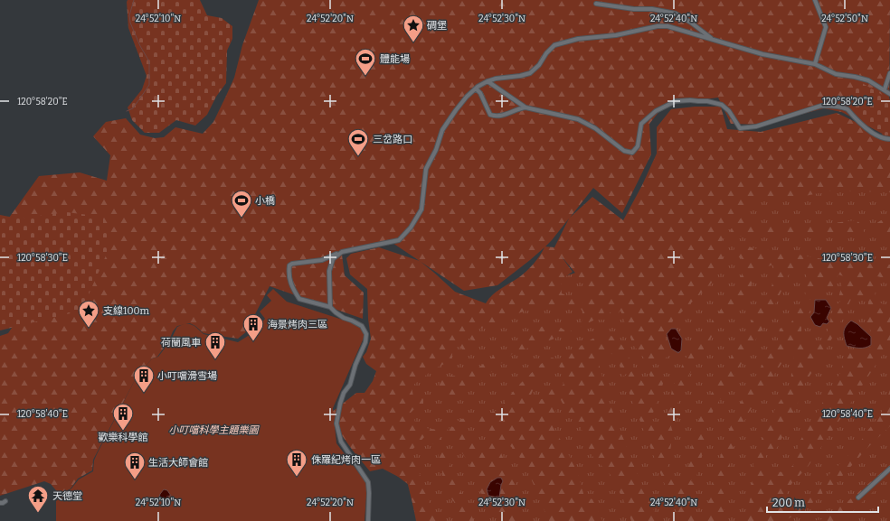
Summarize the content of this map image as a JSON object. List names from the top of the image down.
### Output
{
  "parks": ["小叮噹科學主題樂園"],
  "places": {
    "place": ["碉堡", "支線100m"],
    "sports": ["體能場", "三岔路口", "小橋"],
    "building": [
      "海景烤肉三區",
      "荷蘭風車",
      "小叮噹滑雪場",
      "歡樂科學館",
      "侏羅紀烤肉一區",
      "生活大師會館"
    ],
    "temple": ["天德堂"]
  },
  "scale_bar": "200 m",
  "coordinates": [
    "24°52'10\"N",
    "24°52'20\"N",
    "24°52'30\"N",
    "24°52'40\"N",
    "24°52'50\"N",
    "120°58'20\"E",
    "120°58'30\"E",
    "120°58'40\"E"
  ]
}
